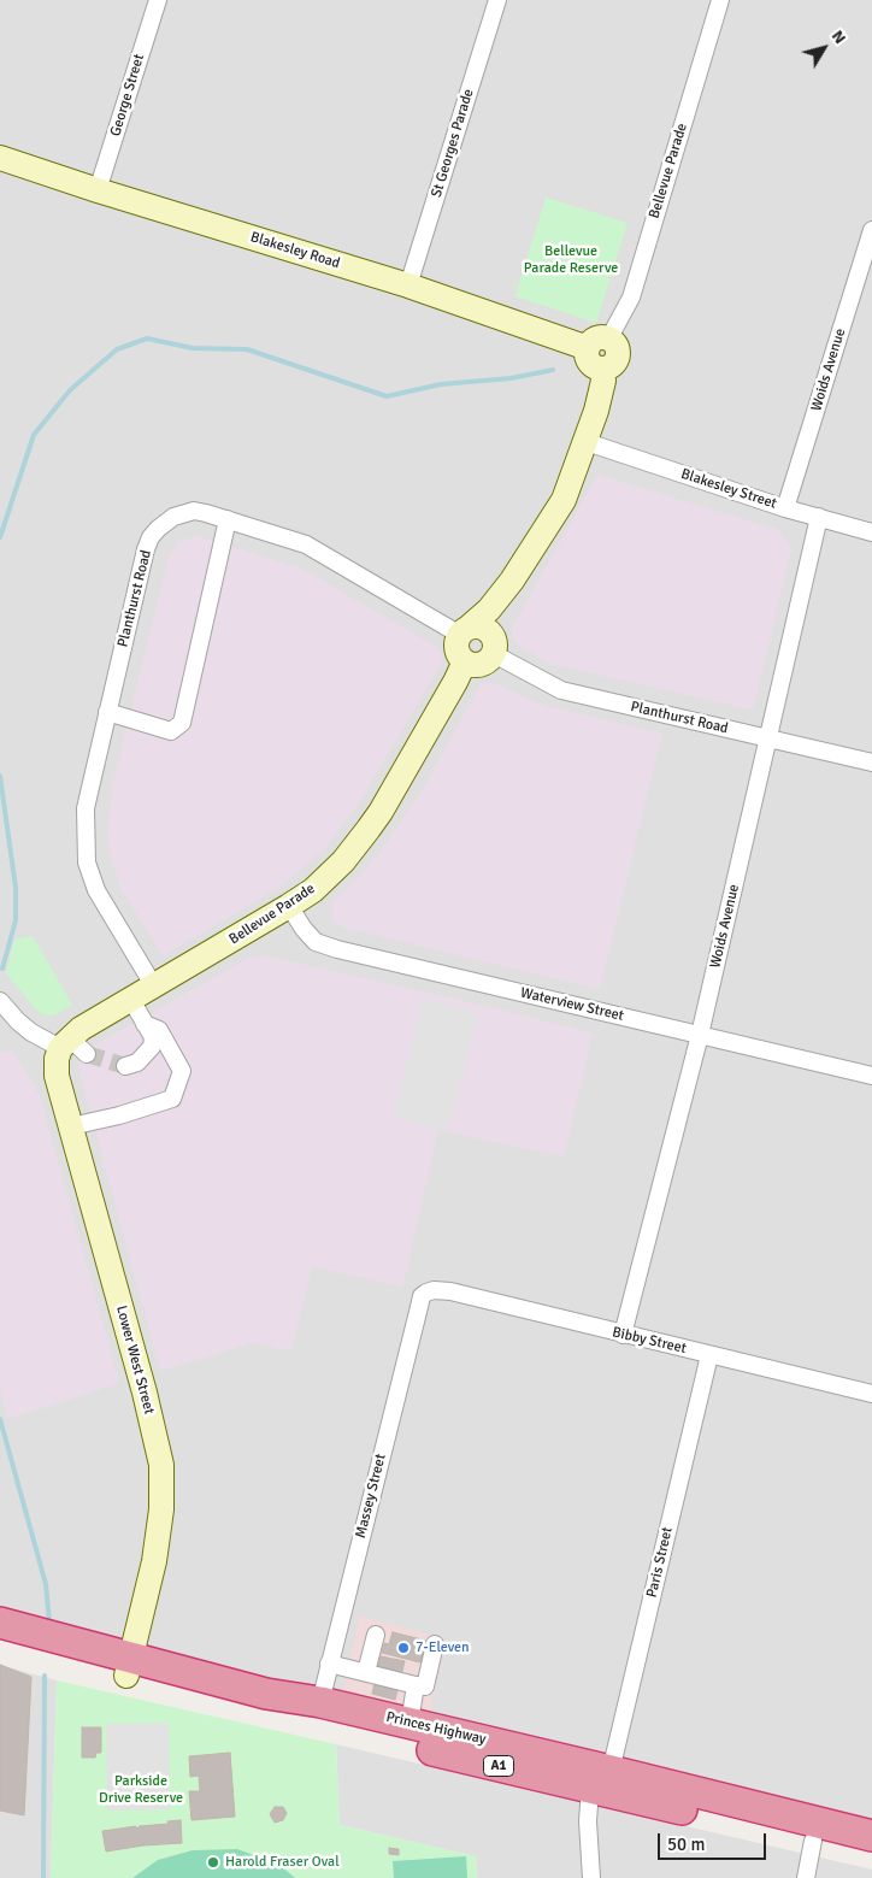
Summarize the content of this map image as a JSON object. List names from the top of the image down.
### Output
{
  "streets": {
    "highway": ["Princes Highway", "A1"],
    "street": [
      "George Street",
      "St Georges Parade",
      "Bellevue Parade",
      "Blakesley Road",
      "Woids Avenue",
      "Blakesley Street",
      "Planthurst Road",
      "Waterview Street",
      "Bibby Street",
      "Lower West Street",
      "Massey Street",
      "Paris Street"
    ]
  },
  "crossings": [
    ["George Street", "Blakesley Road"],
    ["St Georges Parade", "Blakesley Road"],
    ["Bellevue Parade", "Blakesley Road"],
    ["Bellevue Parade", "Planthurst Road"],
    ["Bellevue Parade", "Waterview Street"],
    ["Bellevue Parade", "Lower West Street"],
    ["Woids Avenue", "Blakesley Street"],
    ["Woids Avenue", "Planthurst Road"],
    ["Woids Avenue", "Waterview Street"],
    ["Woids Avenue", "Bibby Street"],
    ["Bibby Street", "Massey Street"],
    ["Bibby Street", "Paris Street"],
    ["Lower West Street", "Princes Highway"],
    ["Massey Street", "Princes Highway"],
    ["Paris Street", "Princes Highway"]
  ],
  "parks": ["Bellevue Parade Reserve", "Parkside Drive Reserve"],
  "places": ["7-Eleven", "Harold Fraser Oval"],
  "scale_bar": "50 m",
  "north": "top right"
}
